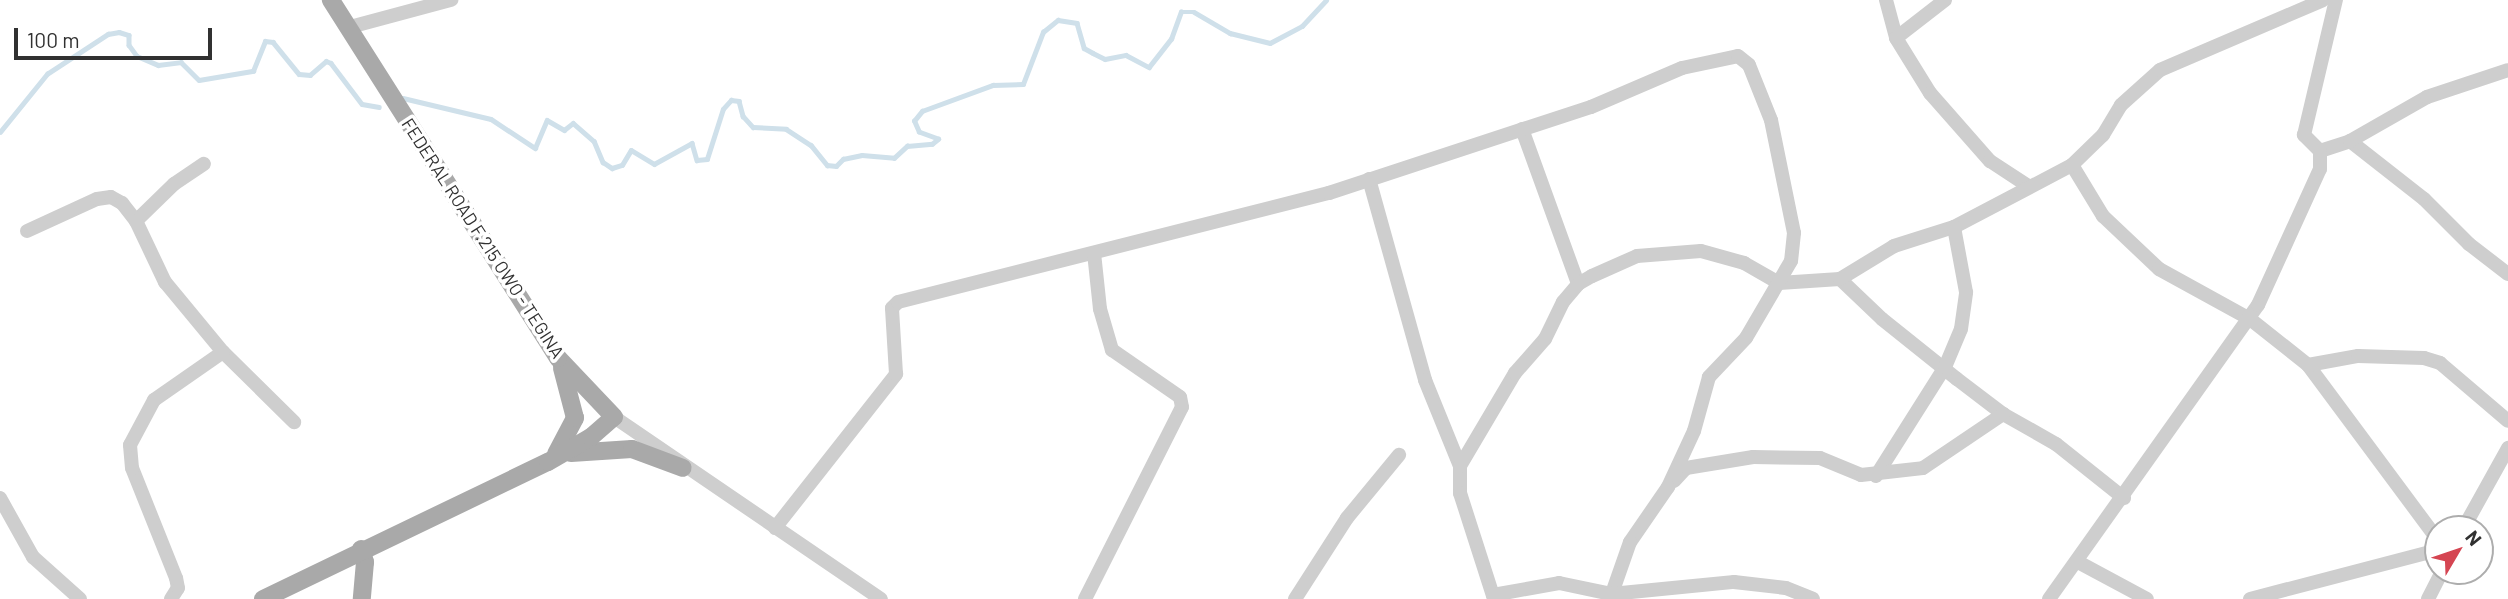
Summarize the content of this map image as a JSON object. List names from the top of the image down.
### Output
{
  "streets": {
    "main road": ["FEDERAL ROAD F.215 OWO - TEGINA"]
  },
  "scale_bar": "100 m",
  "north": "top right"
}
